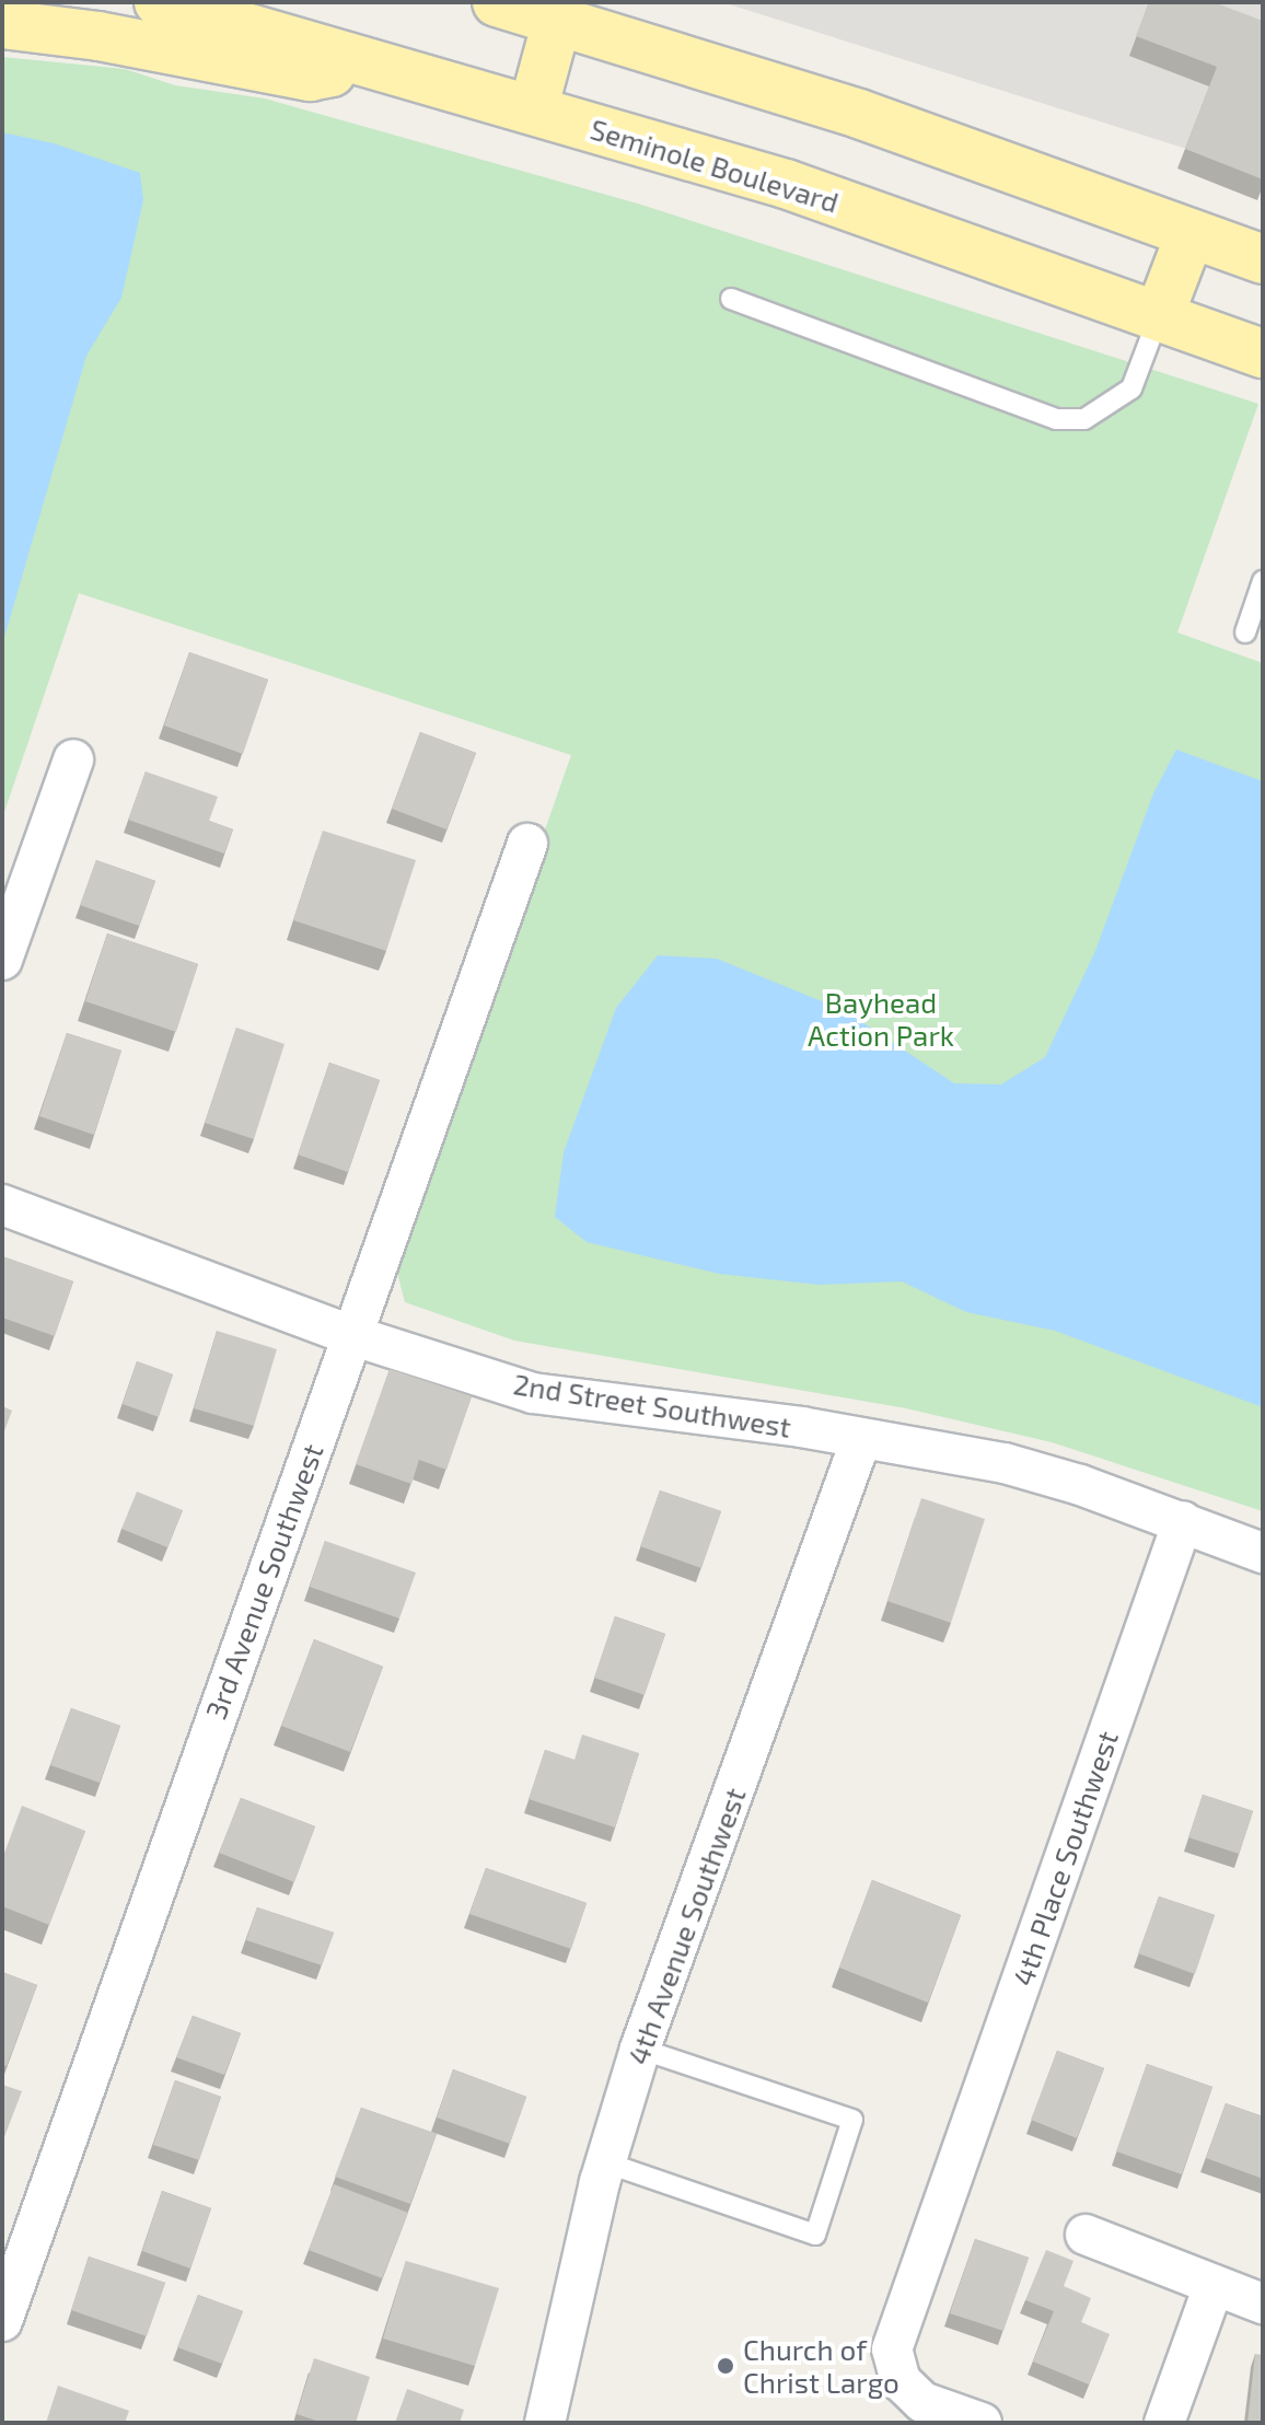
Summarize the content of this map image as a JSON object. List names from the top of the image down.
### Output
{
  "streets": {
    "main road": ["Seminole Boulevard"],
    "street": [
      "2nd Street Southwest",
      "3rd Avenue Southwest",
      "4th Place Southwest",
      "4th Avenue Southwest"
    ]
  },
  "crossings": [
    ["2nd Street Southwest", "3rd Avenue Southwest"],
    ["2nd Street Southwest", "4th Place Southwest"],
    ["2nd Street Southwest", "4th Avenue Southwest"]
  ],
  "parks": ["Bayhead Action Park"],
  "places": ["Church of Christ Largo"]
}
